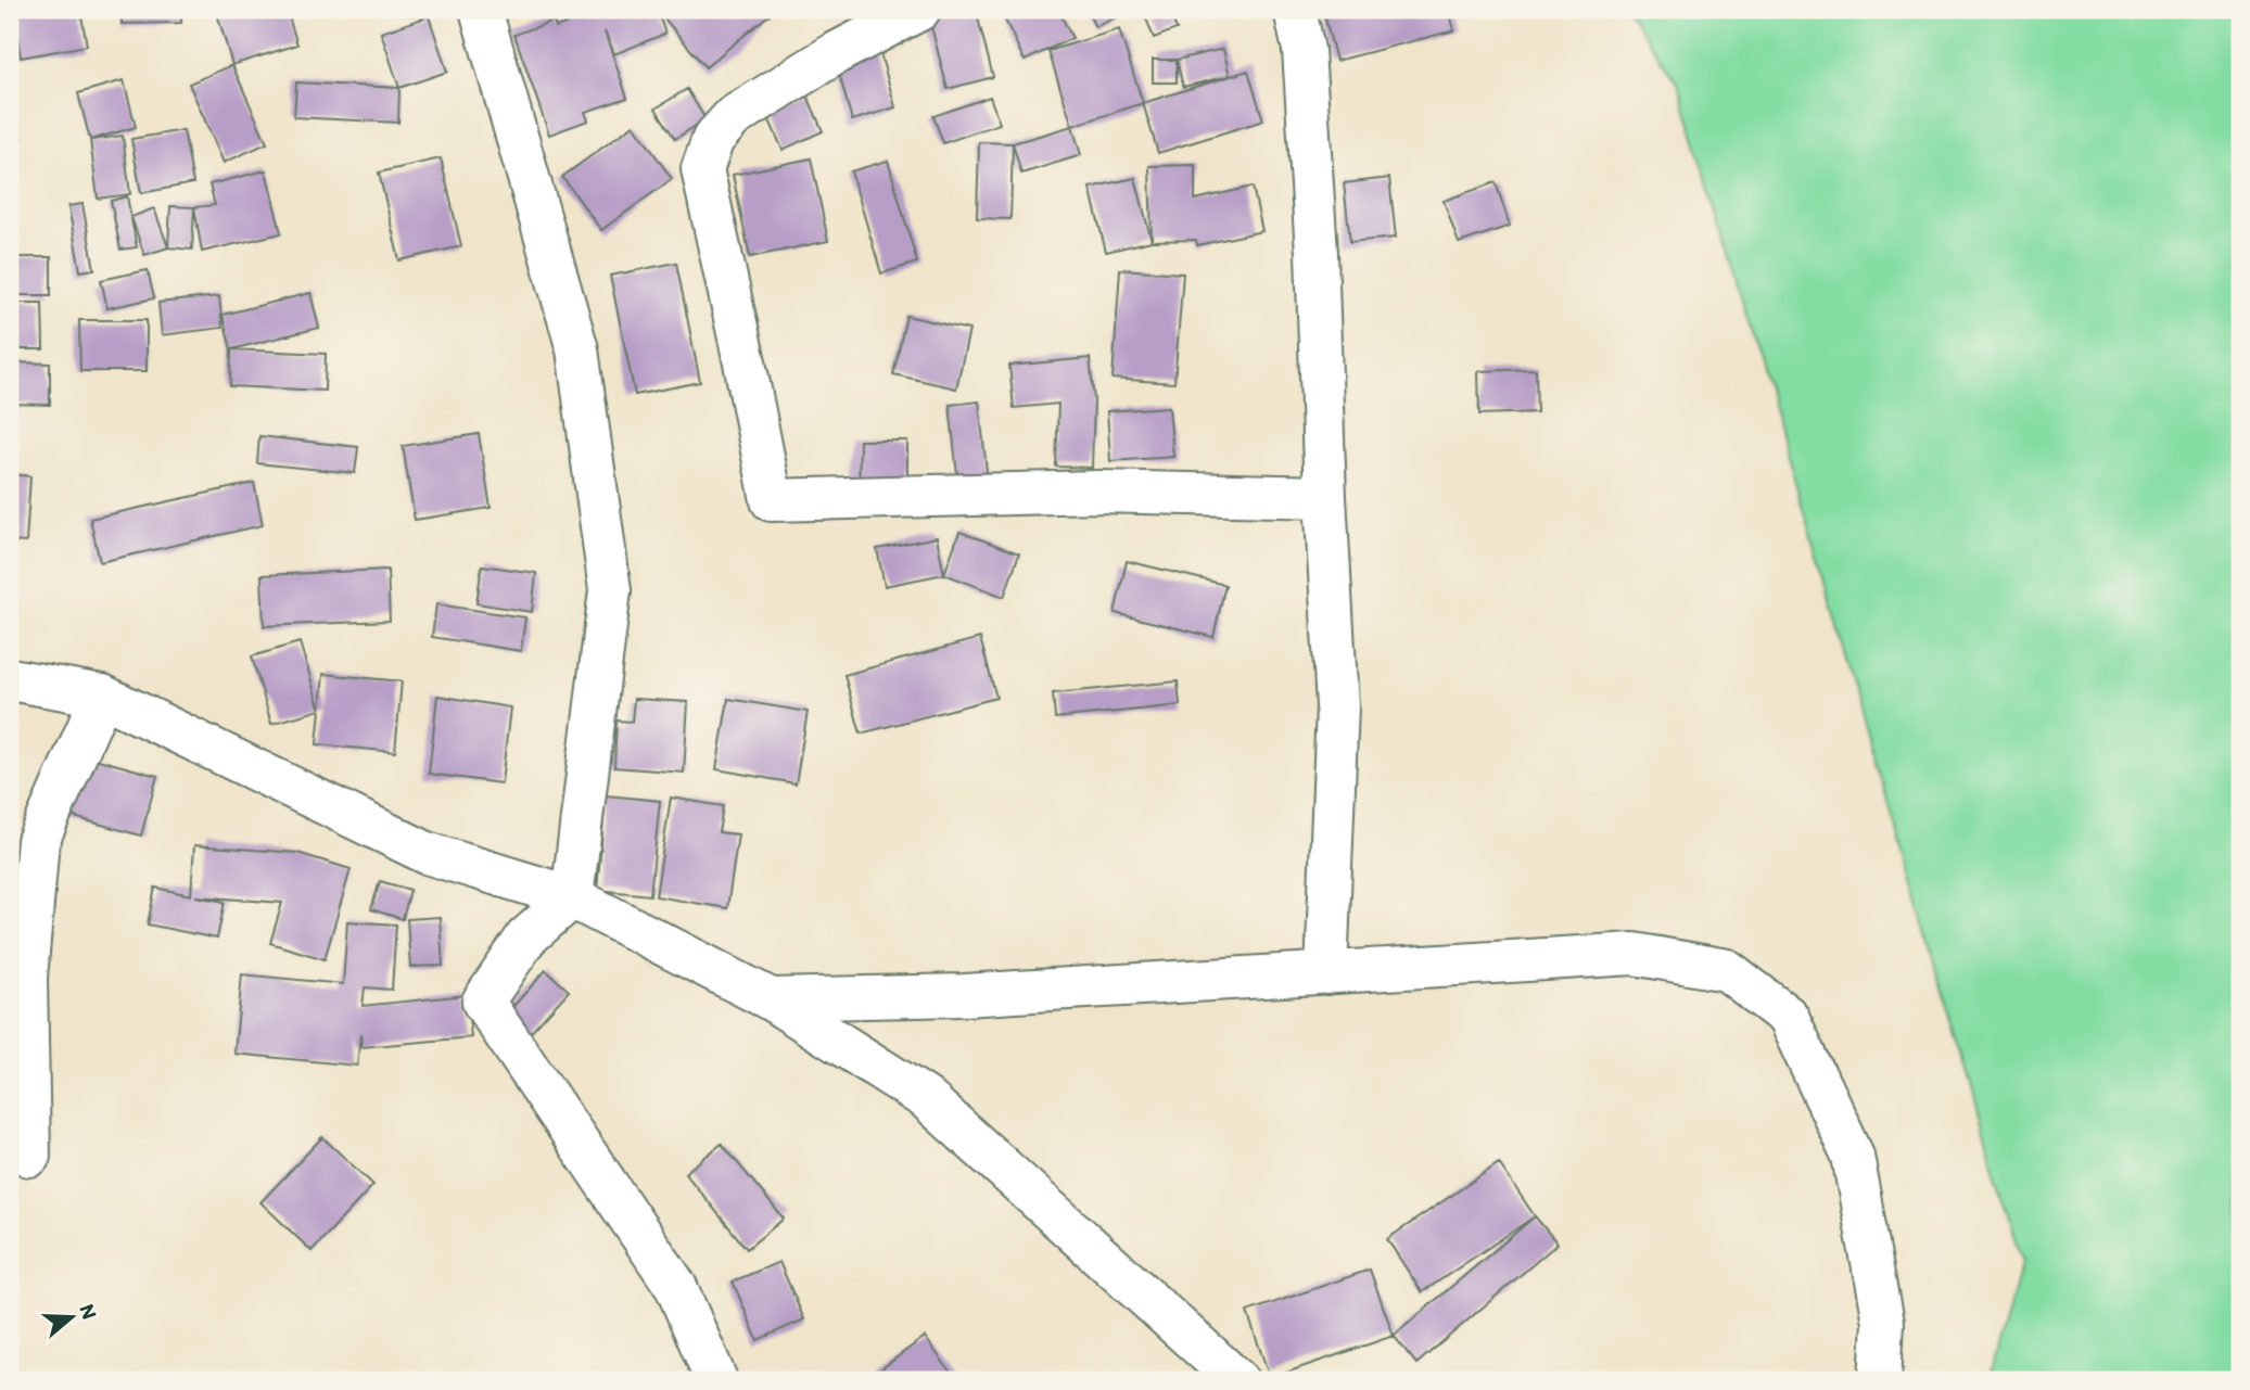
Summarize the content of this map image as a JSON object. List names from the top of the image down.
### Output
{
  "north": "right"
}
